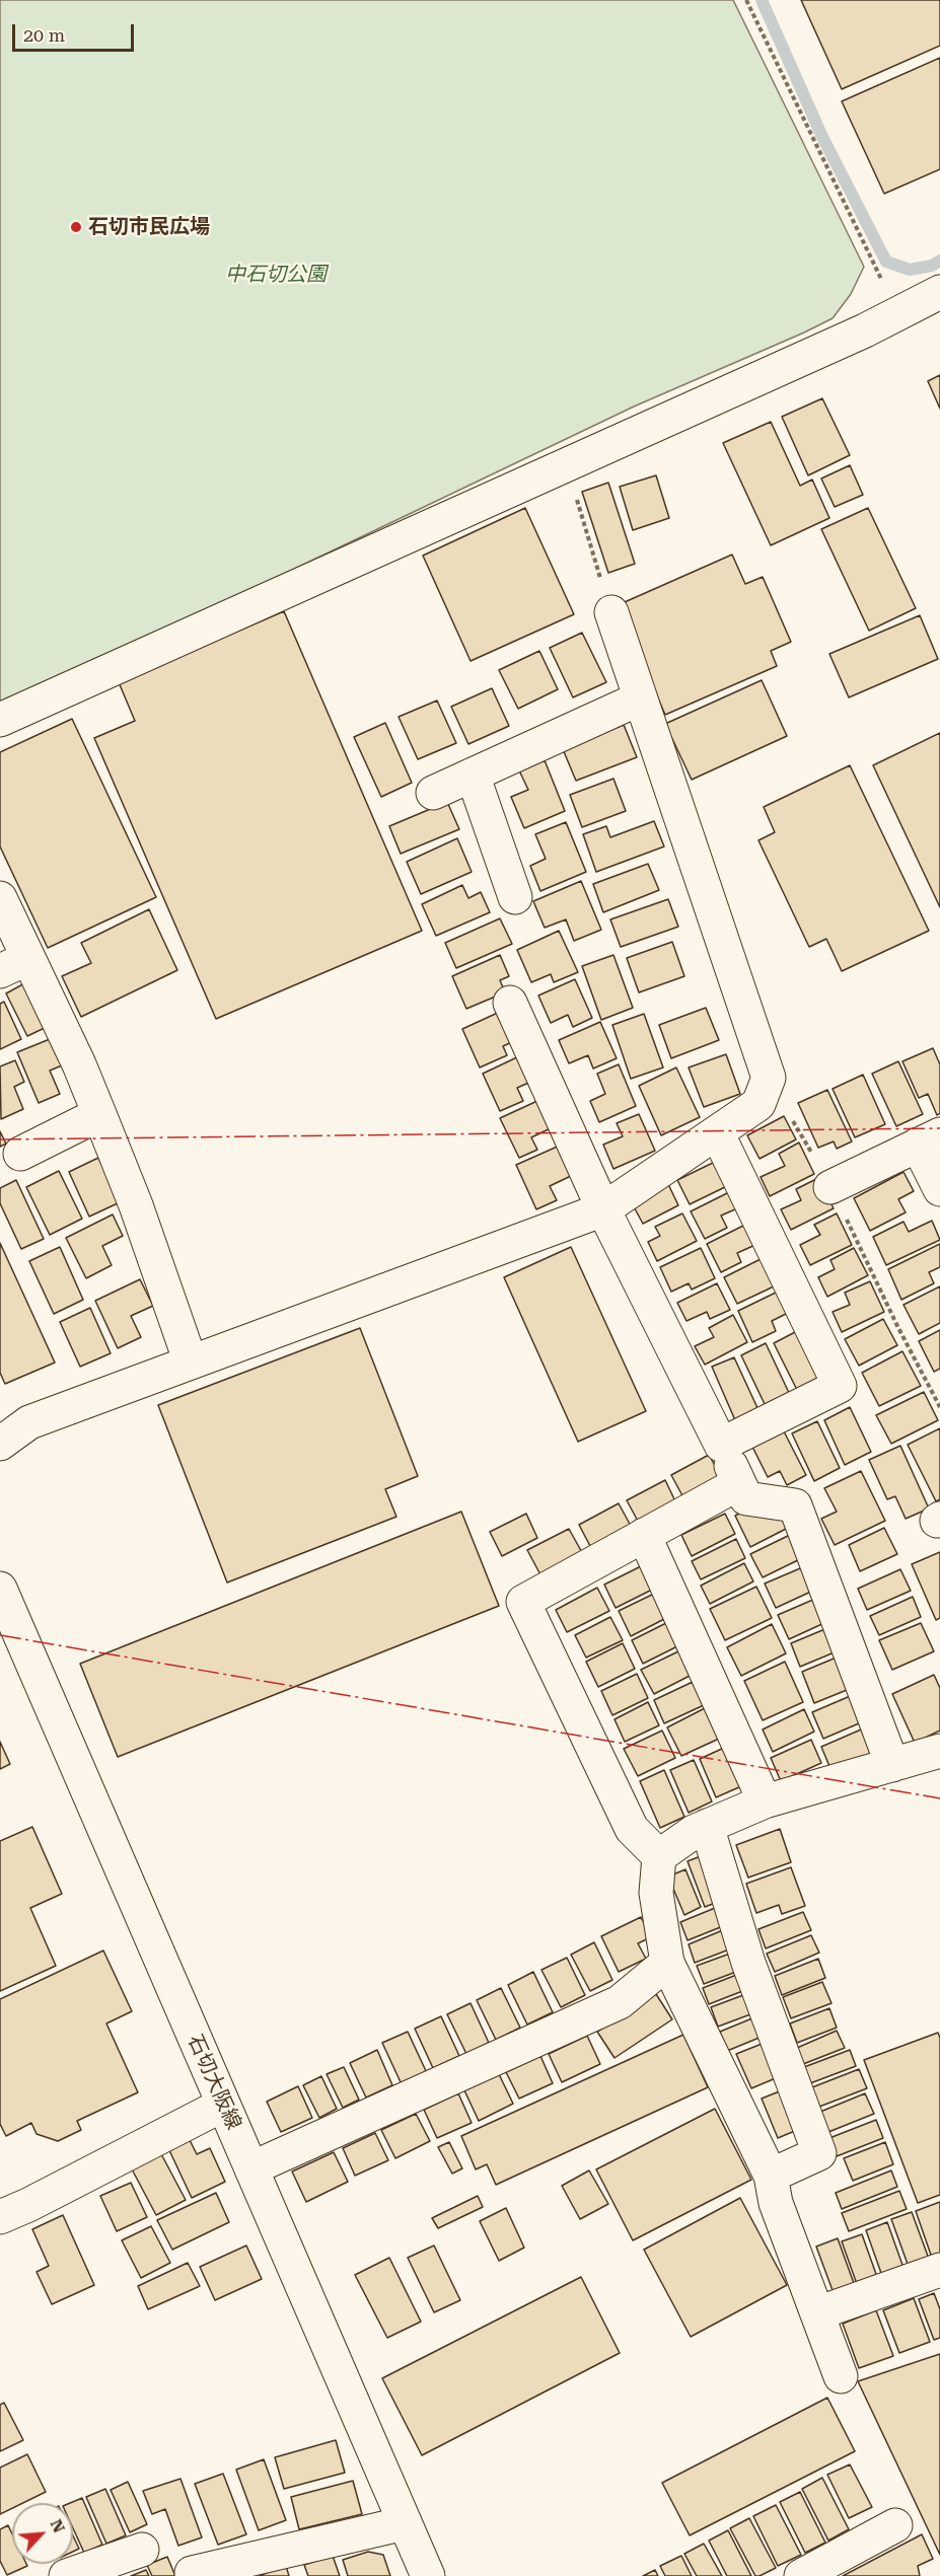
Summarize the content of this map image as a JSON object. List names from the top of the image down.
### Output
{
  "streets": {
    "street": ["石切大阪線"]
  },
  "parks": ["中石切公園"],
  "places": ["石切市民広場"],
  "scale_bar": "20 m",
  "north": "top right"
}
